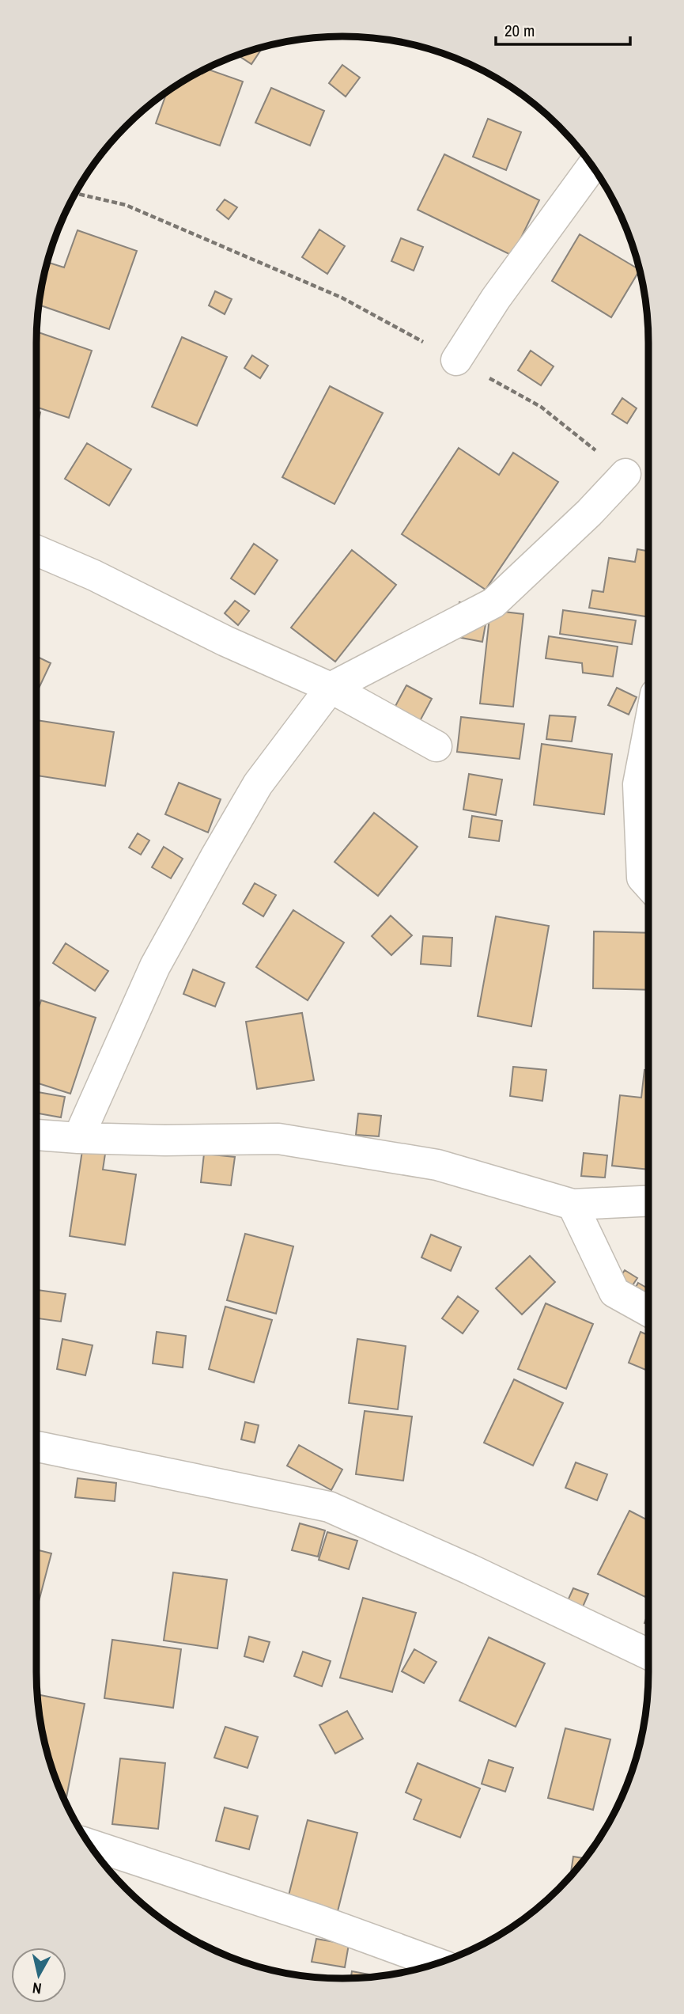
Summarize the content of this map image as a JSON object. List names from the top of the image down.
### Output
{
  "scale_bar": "20 m",
  "north": "bottom"
}
